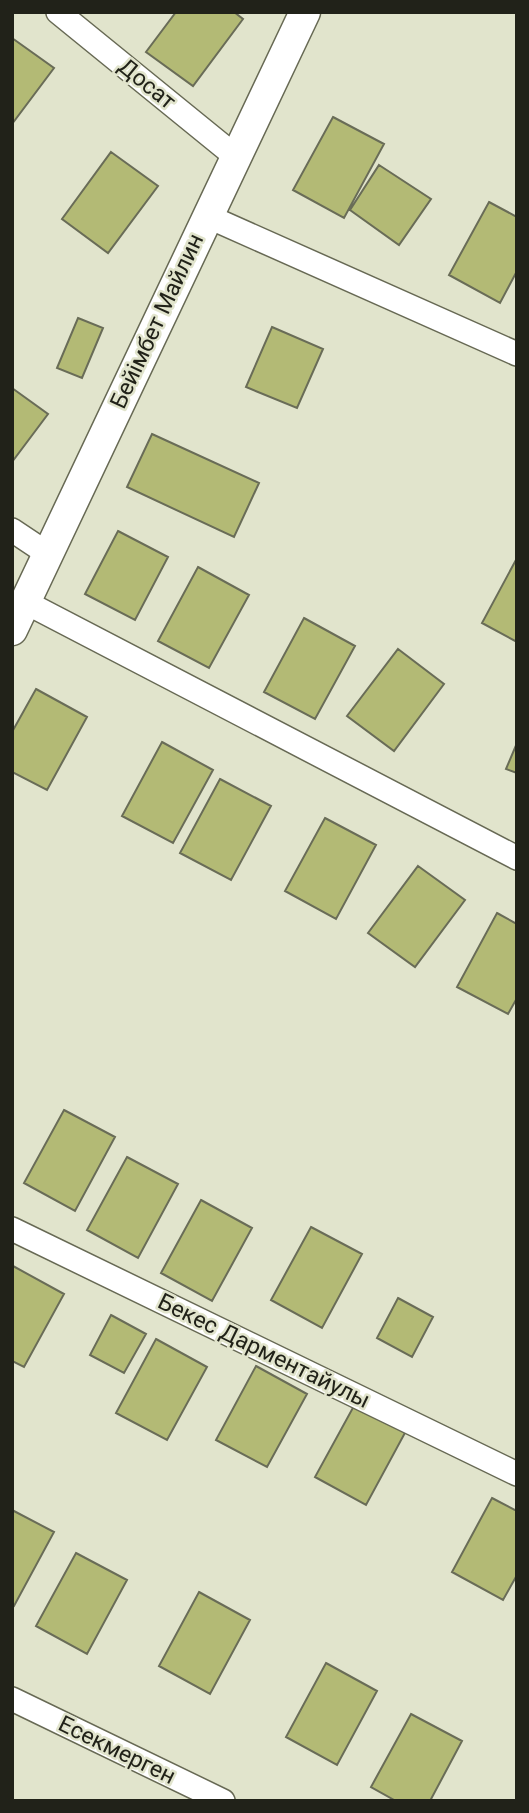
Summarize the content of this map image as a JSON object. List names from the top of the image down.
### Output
{
  "streets": {
    "street": [
      "Досат",
      "Бейімбет Майлин",
      "Бекес Дарментайулы",
      "Eсекмерген"
    ]
  },
  "crossings": [
    ["Досат", "Бейімбет Майлин"]
  ]
}
